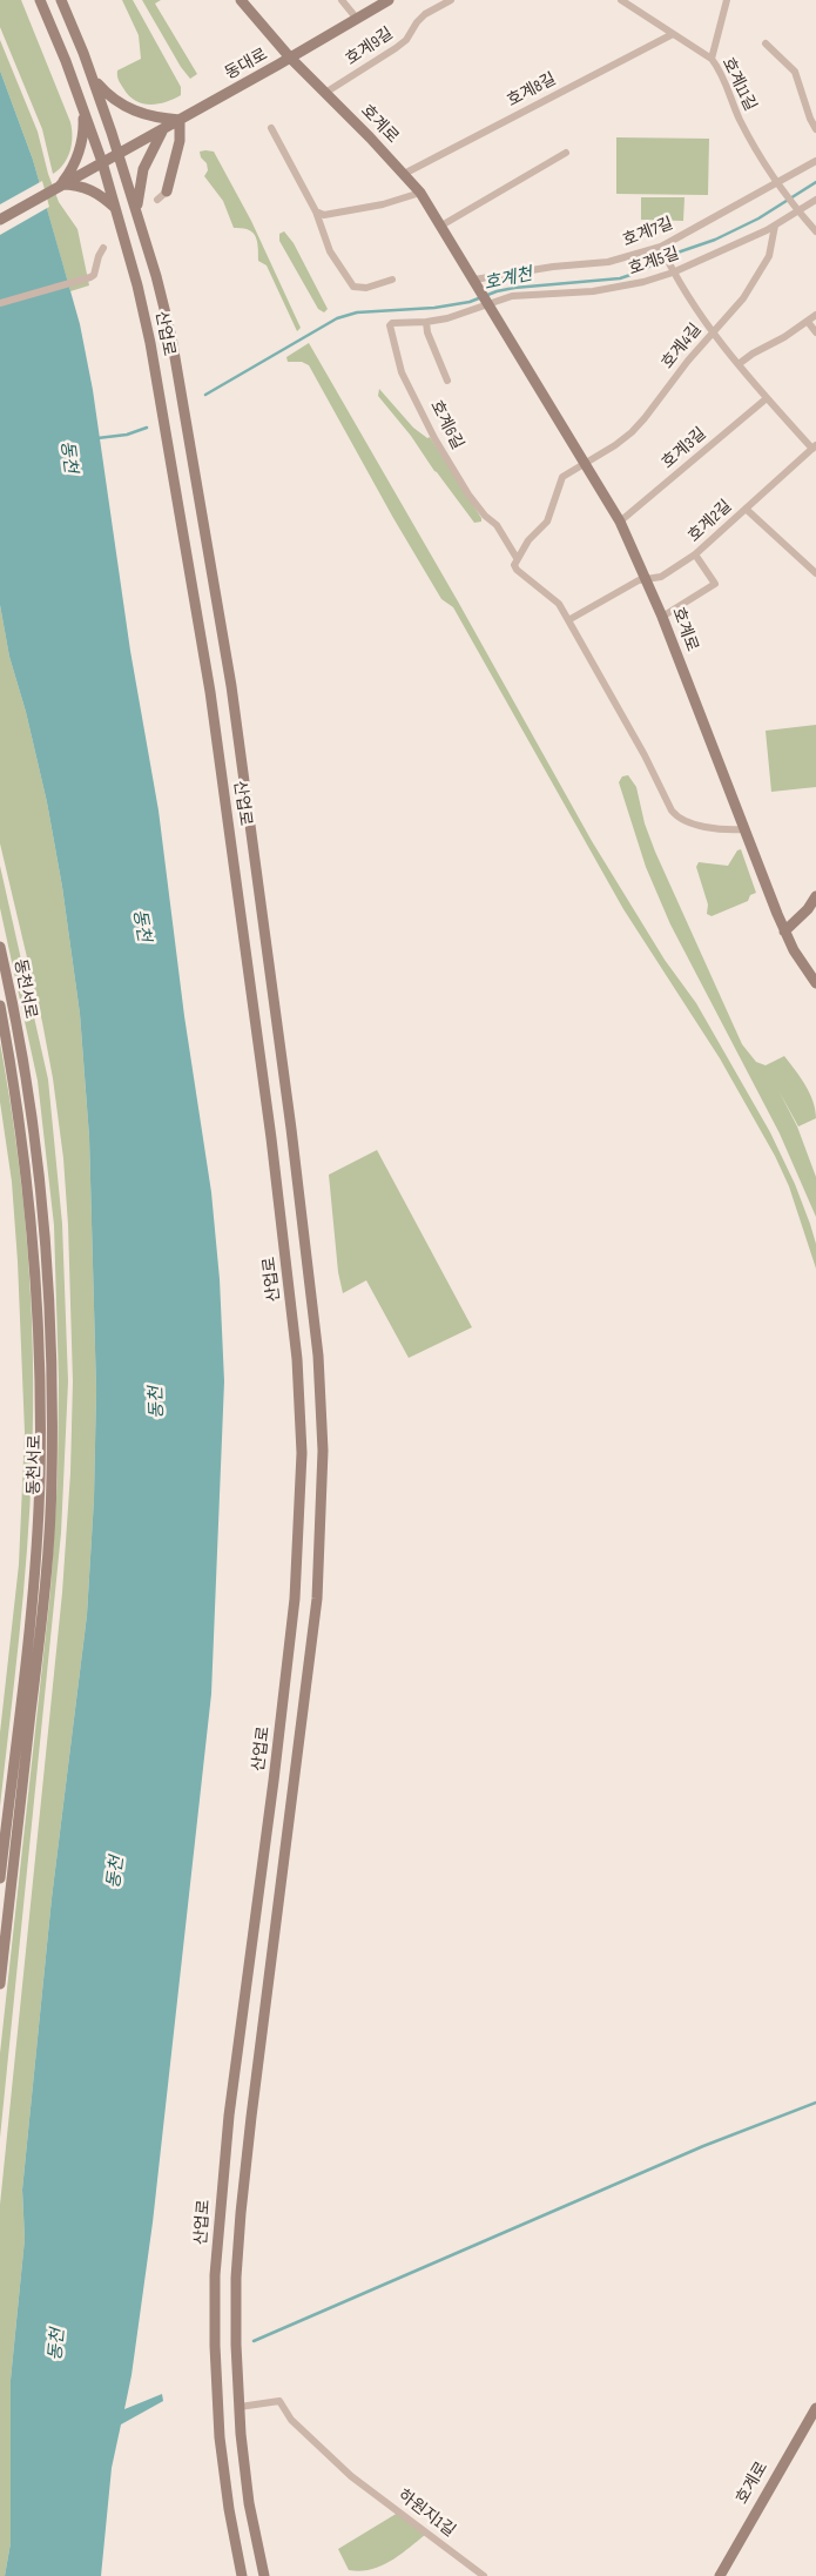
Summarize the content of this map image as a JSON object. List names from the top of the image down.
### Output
{
  "streets": {
    "main road": [
      "동대로",
      "호계로",
      "산업로",
      "동천서로"
    ],
    "street": [
      "호계9길",
      "호계11길",
      "호계8길",
      "호계7길",
      "호계5길",
      "호계4길",
      "호계6길",
      "호계3길",
      "호계2길",
      "하원지1길"
    ]
  },
  "crossings": [
    ["호계9길", "호계로"],
    ["동대로", "호계로"],
    ["동대로", "산업로"],
    ["호계11길", "호계8길"],
    ["호계11길", "호계7길"],
    ["호계11길", "호계5길"],
    ["호계8길", "호계로"],
    ["호계로", "호계7길"],
    ["호계로", "호계5길"],
    ["호계로", "호계4길"],
    ["호계로", "호계6길"],
    ["호계로", "호계3길"],
    ["호계로", "호계2길"],
    ["호계5길", "호계4길"],
    ["호계5길", "호계6길"],
    ["산업로", "하원지1길"]
  ],
  "water": ["호계천", "동천"]
}
